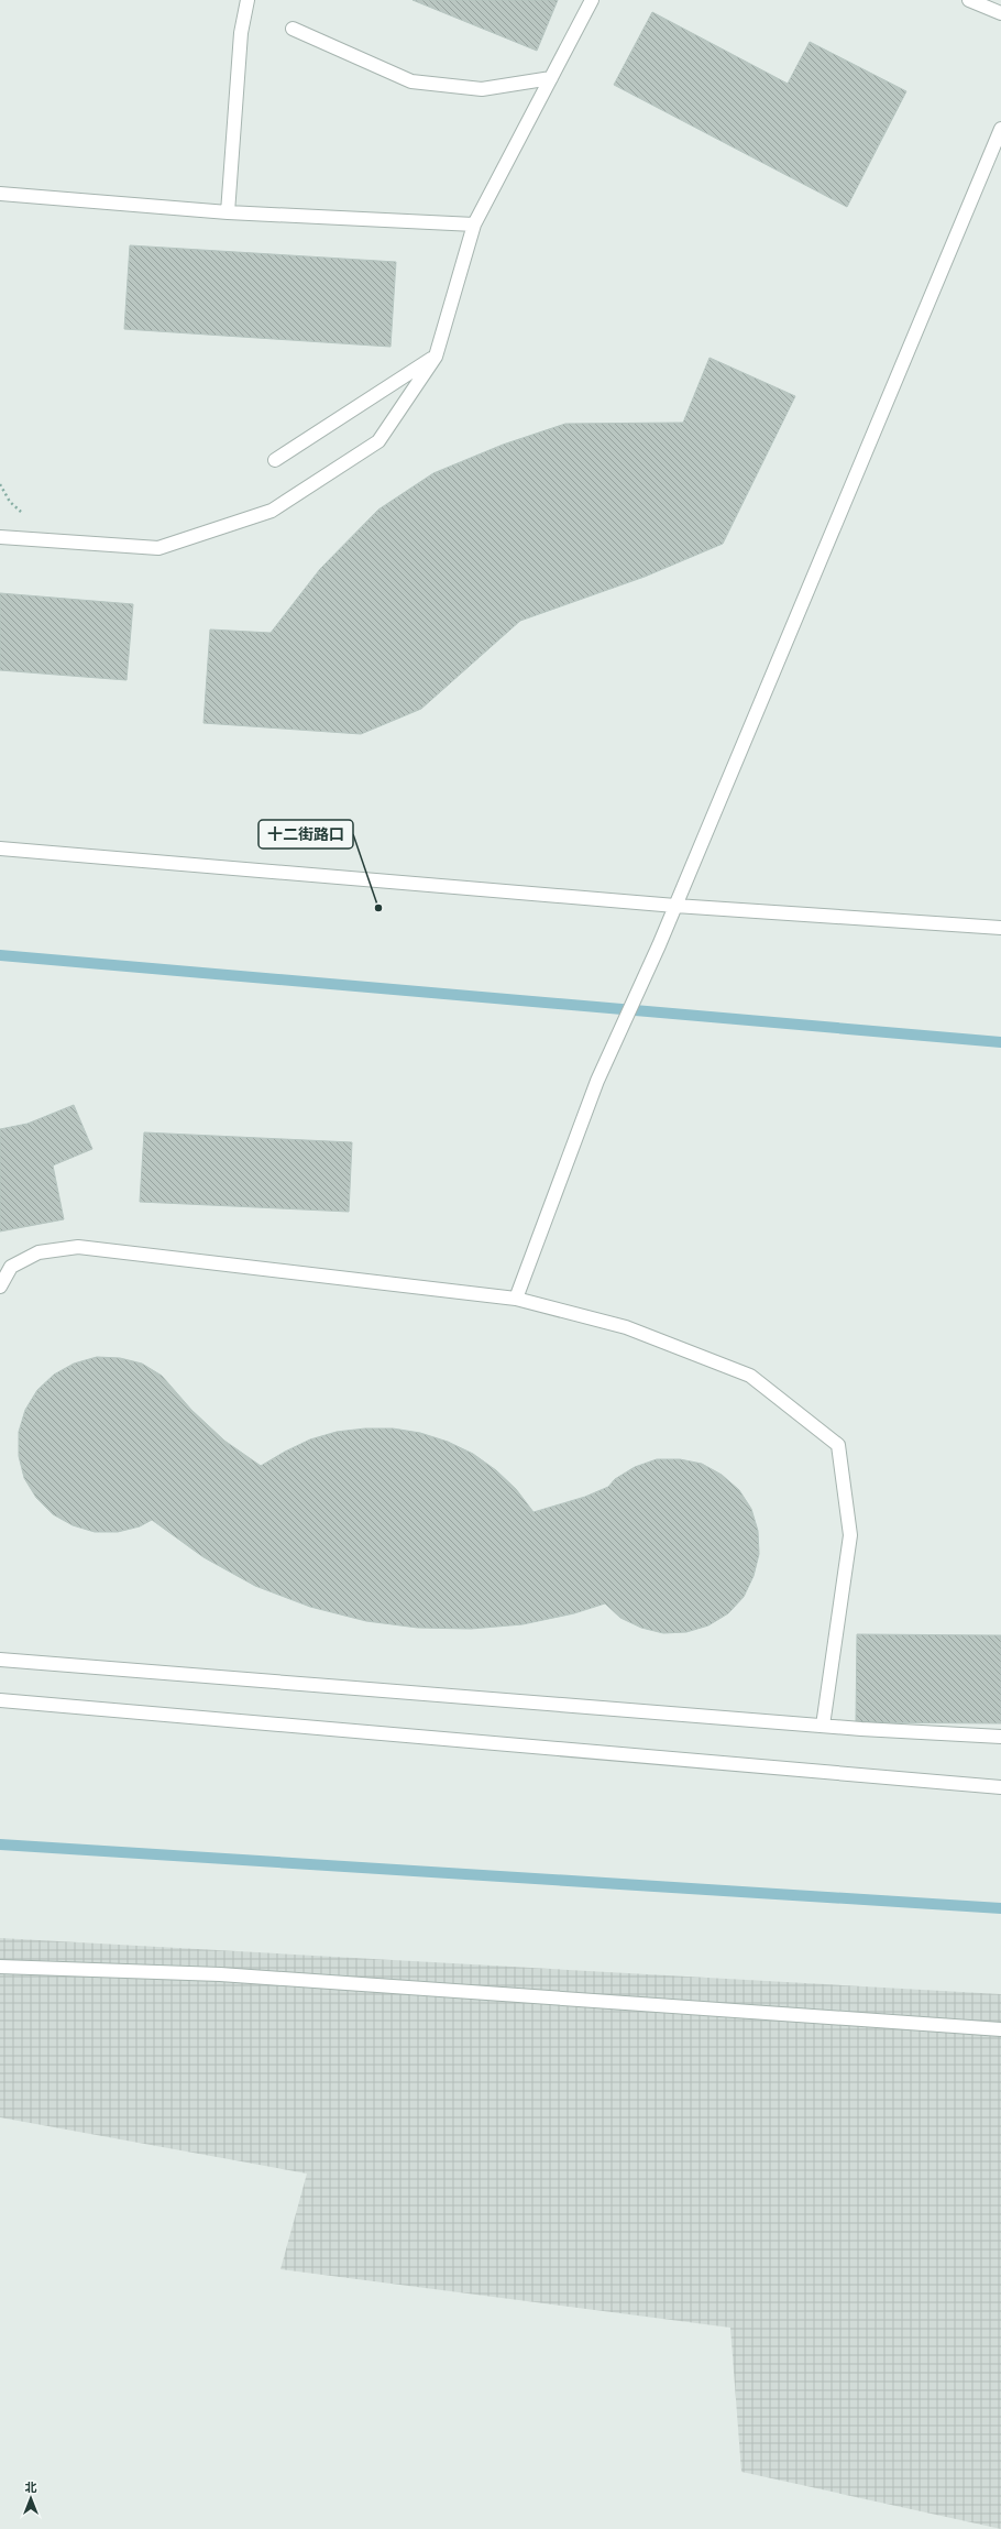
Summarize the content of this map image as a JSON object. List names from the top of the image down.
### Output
{
  "places": ["十二街路口"],
  "north": "top"
}
